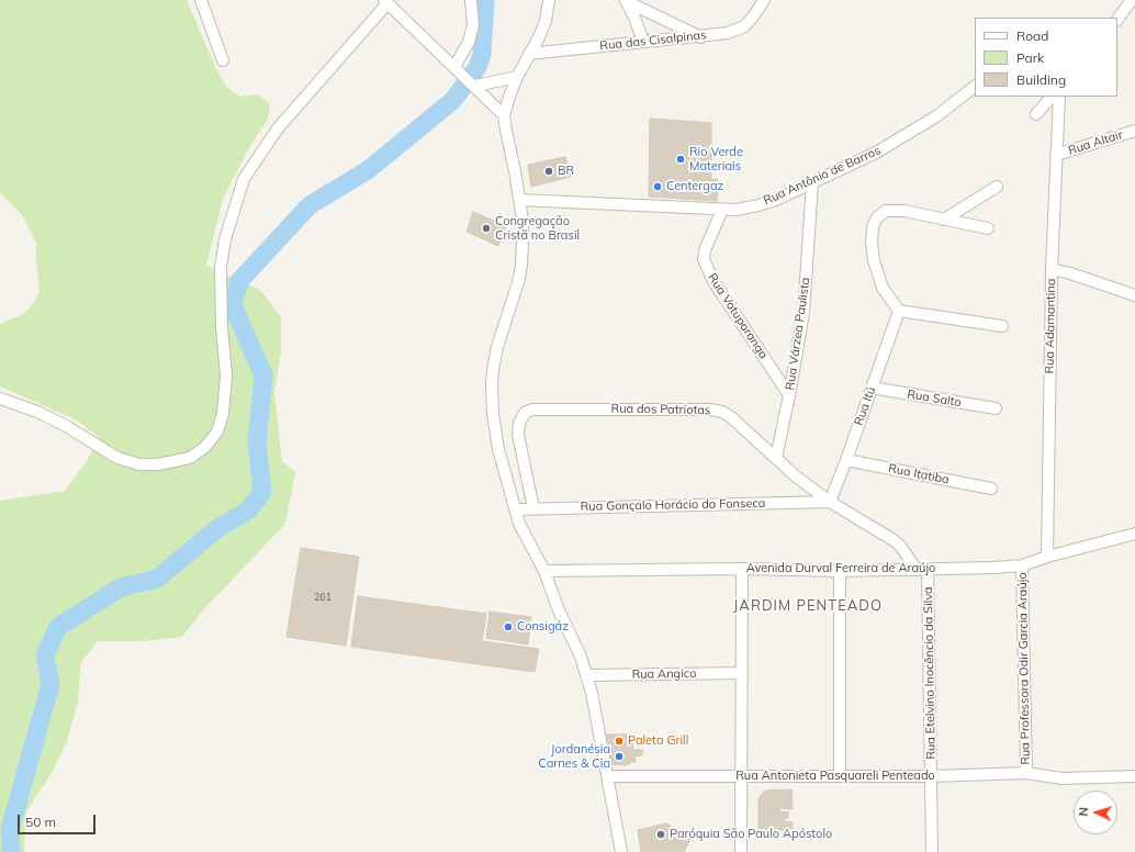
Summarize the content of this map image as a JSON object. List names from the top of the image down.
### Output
{
  "streets": {
    "street": [
      "Rua das Cisalpinas",
      "Rua Altair",
      "Rua Antônio de Barros",
      "Rua Votuporanga",
      "Rua Adamantina",
      "Rua Várzea Paulista",
      "Rua Salto",
      "Rua Itú",
      "Rua dos Patriotas",
      "Rua Itatiba",
      "Rua Gonçalo Horácio da Fonseca",
      "Avenida Durval Ferreira de Araújo",
      "Rua Professora Odir Garcia Araújo",
      "Rua Etelvino Inocêncio da Silva",
      "Rua Angico",
      "Rua Antonieta Pasquareli Penteado"
    ]
  },
  "crossings": [
    ["Rua Altair", "Rua Adamantina"],
    ["Rua Antônio de Barros", "Rua Votuporanga"],
    ["Rua Antônio de Barros", "Rua Várzea Paulista"],
    ["Rua Votuporanga", "Rua Várzea Paulista"],
    ["Rua Adamantina", "Avenida Durval Ferreira de Araújo"],
    ["Rua Várzea Paulista", "Rua dos Patriotas"],
    ["Rua Salto", "Rua Itú"],
    ["Rua Itú", "Rua dos Patriotas"],
    ["Rua Itú", "Rua Itatiba"],
    ["Rua Itú", "Rua Gonçalo Horácio da Fonseca"],
    ["Rua dos Patriotas", "Rua Gonçalo Horácio da Fonseca"],
    ["Rua dos Patriotas", "Avenida Durval Ferreira de Araújo"],
    ["Rua dos Patriotas", "Rua Etelvino Inocêncio da Silva"],
    ["Avenida Durval Ferreira de Araújo", "Rua Professora Odir Garcia Araújo"],
    ["Avenida Durval Ferreira de Araújo", "Rua Etelvino Inocêncio da Silva"],
    ["Rua Professora Odir Garcia Araújo", "Rua Antonieta Pasquareli Penteado"],
    ["Rua Etelvino Inocêncio da Silva", "Rua Antonieta Pasquareli Penteado"]
  ],
  "districts": ["JARDIM PENTEADO"],
  "places": [
    "Rio Verde Materiais",
    "BR",
    "Centergaz",
    "Congregação Cristã no Brasil",
    "Consigáz",
    "Paleta Grill",
    "Jordanésia Carnes & Cia",
    "Paróquia São Paulo Apóstolo"
  ],
  "house_numbers": ["261"],
  "legend": ["Road", "Park", "Building"],
  "scale_bar": "50 m",
  "north": "left"
}
